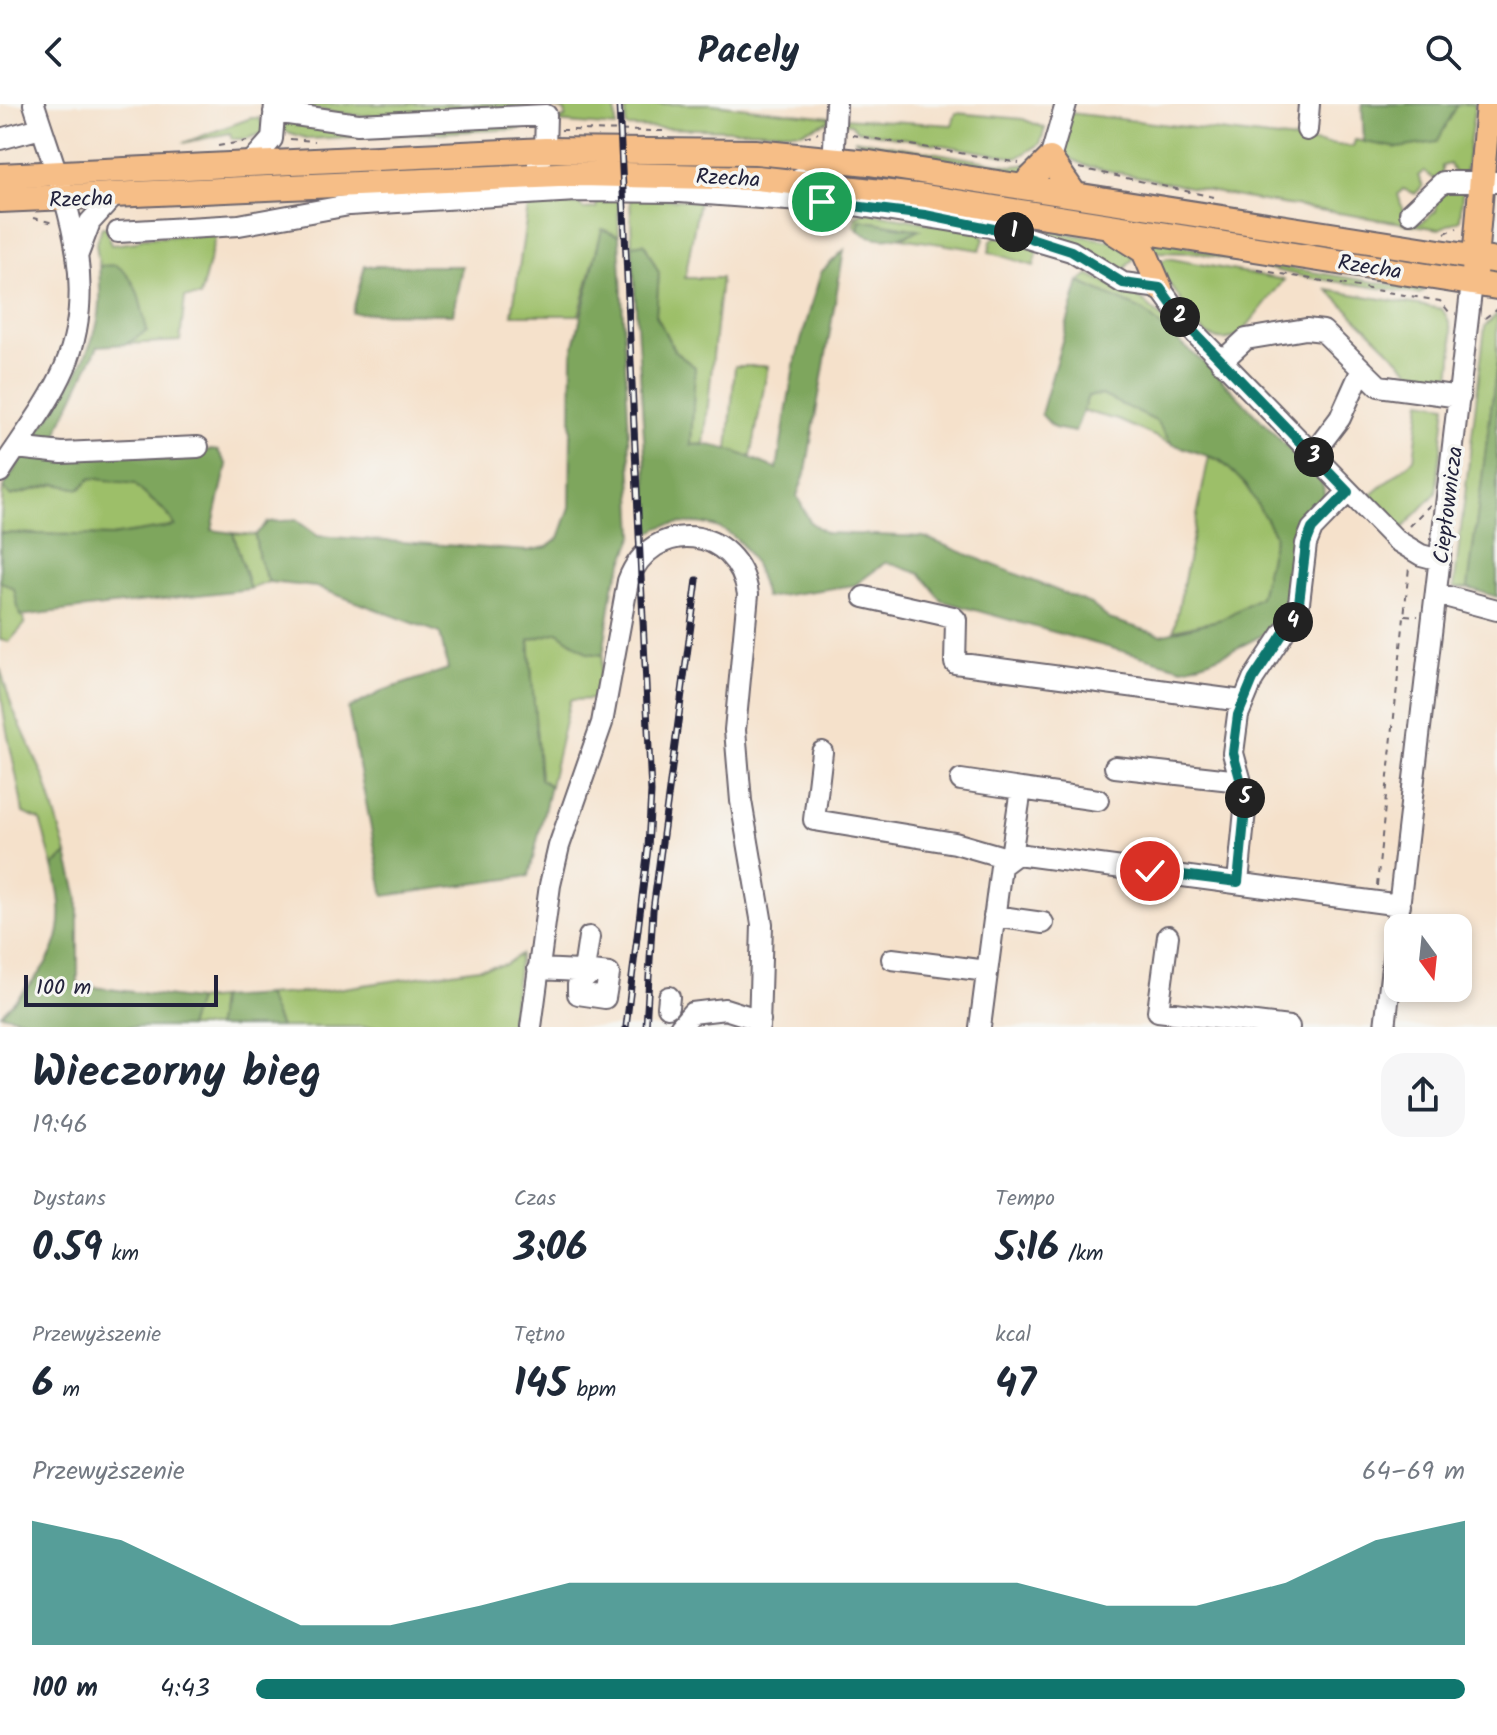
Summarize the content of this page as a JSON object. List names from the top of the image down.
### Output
{
  "streets": {
    "main road": ["Rzecha", "Ciepłownicza"]
  },
  "crossings": [
    ["Rzecha", "Ciepłownicza"]
  ],
  "scale_bar": "100 m",
  "north": "bottom",
  "page": {
    "header": "Pacely",
    "pins": [
      "1",
      "2",
      "3",
      "4",
      "5"
    ],
    "scale": "100 m",
    "heading": ["Wieczorny bieg", "19:46"],
    "stats": [
      ["Dystans", "0.59 km"],
      ["Czas", "3:06"],
      ["Tempo", "5:16 /km"],
      ["Przewyższenie", "6 m"],
      ["Tętno", "145 bpm"],
      ["kcal", "47"]
    ],
    "chart": ["Przewyższenie", "64–69 m"],
    "list": [
      {
        "name": "100 m",
        "note": "4:43"
      }
    ]
  }
}
